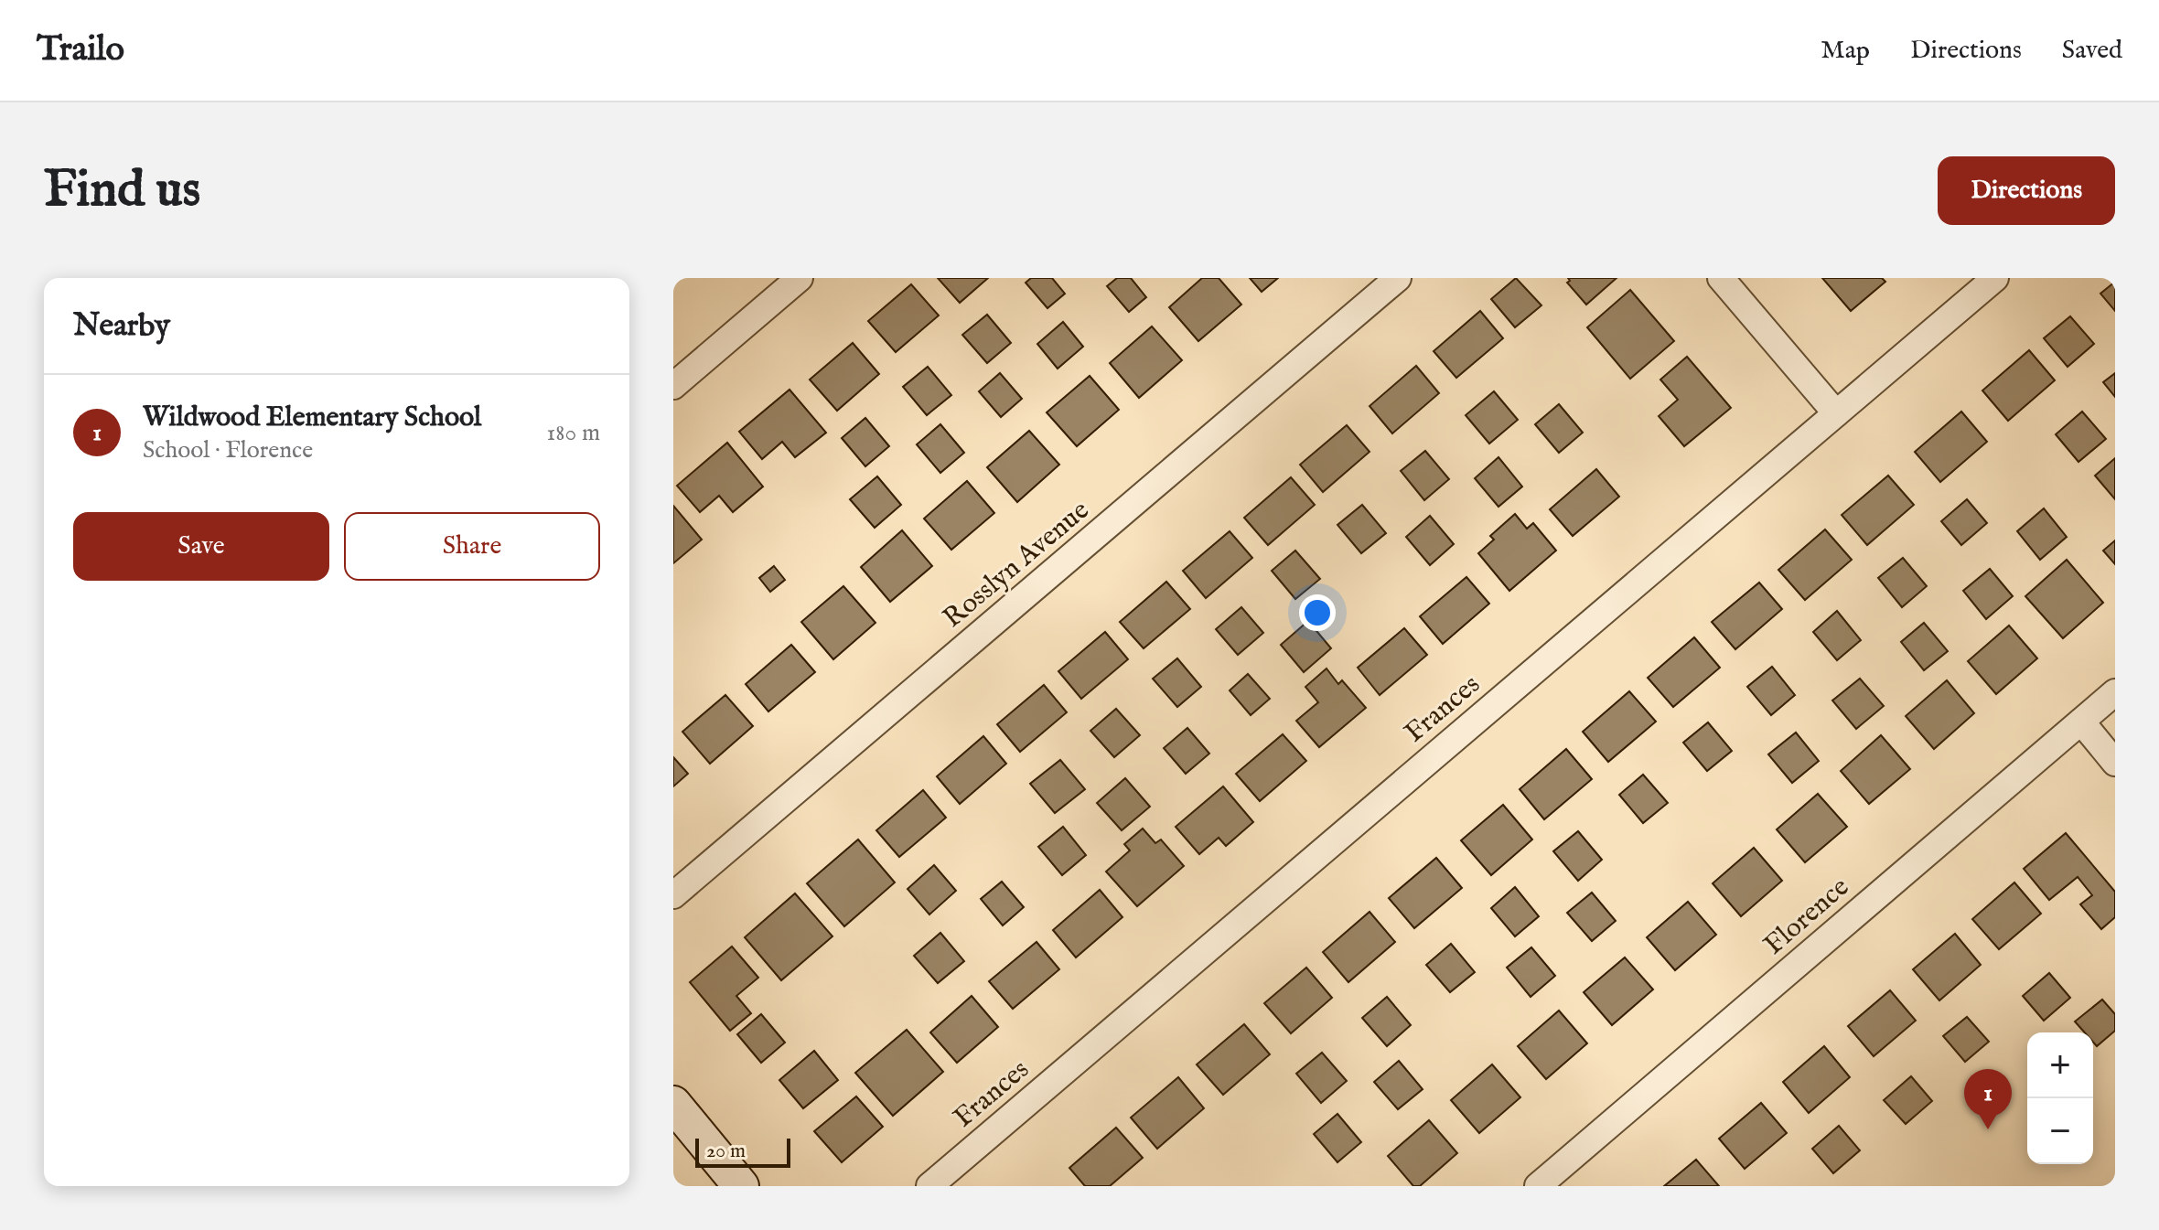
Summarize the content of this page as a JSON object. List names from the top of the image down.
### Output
{
  "streets": {
    "street": ["Rosslyn Avenue", "Frances", "Florence"]
  },
  "scale_bar": "20 m",
  "page": {
    "header": "Trailo",
    "nav": ["Map", "Directions", "Saved"],
    "buttons": [
      "Directions",
      ["Save", "Share"]
    ],
    "title": "Find us",
    "heading": "Nearby",
    "list": [
      {
        "mark": "1",
        "name": "Wildwood Elementary School",
        "note": "School · Florence",
        "value": "180 m"
      }
    ],
    "map_buttons": ["+", "−"],
    "pins": "1",
    "scale": "20 m"
  }
}
